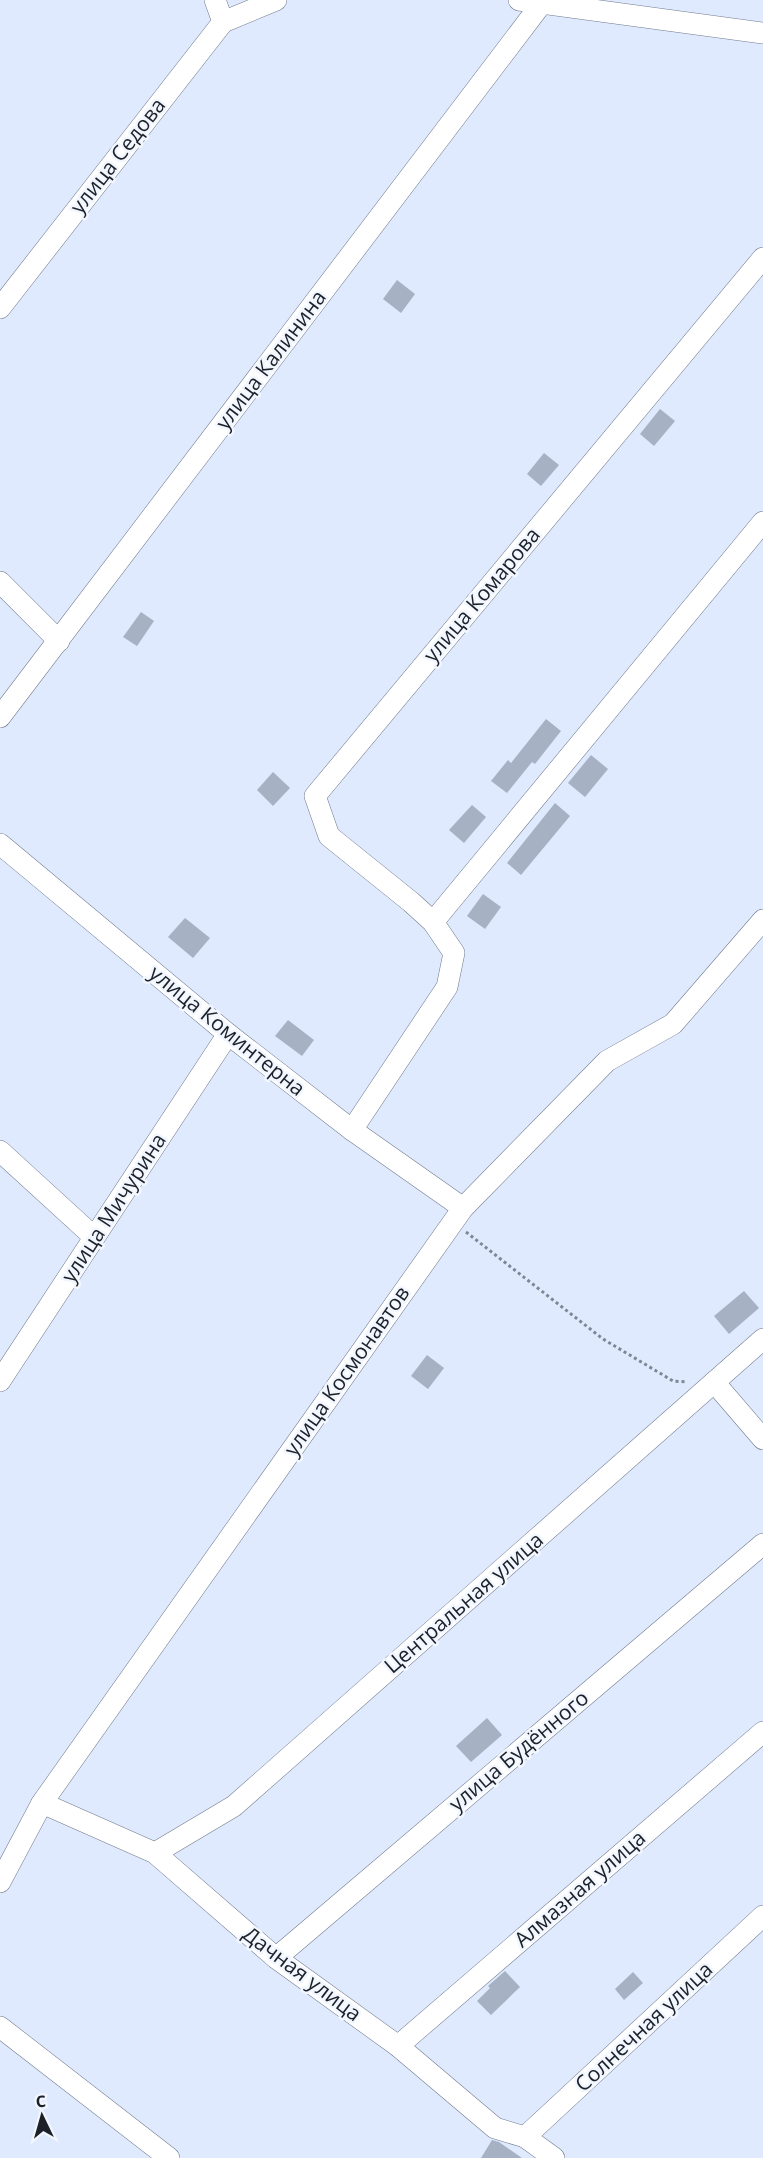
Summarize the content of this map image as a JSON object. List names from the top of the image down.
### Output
{
  "streets": {
    "street": [
      "улица Седова",
      "улица Калинина",
      "улица Комарова",
      "улица Коминтерна",
      "улица Мичурина",
      "улица Космонавтов",
      "Центральная улица",
      "улица Будённого",
      "Алмазная улица",
      "Дачная улица",
      "Солнечная улица"
    ]
  },
  "crossings": [
    ["улица Комарова", "улица Коминтерна"],
    ["улица Коминтерна", "улица Мичурина"],
    ["улица Коминтерна", "улица Космонавтов"],
    ["улица Космонавтов", "Дачная улица"],
    ["Центральная улица", "Дачная улица"],
    ["улица Будённого", "Дачная улица"],
    ["Алмазная улица", "Дачная улица"],
    ["Дачная улица", "Солнечная улица"]
  ],
  "north": "top"
}
